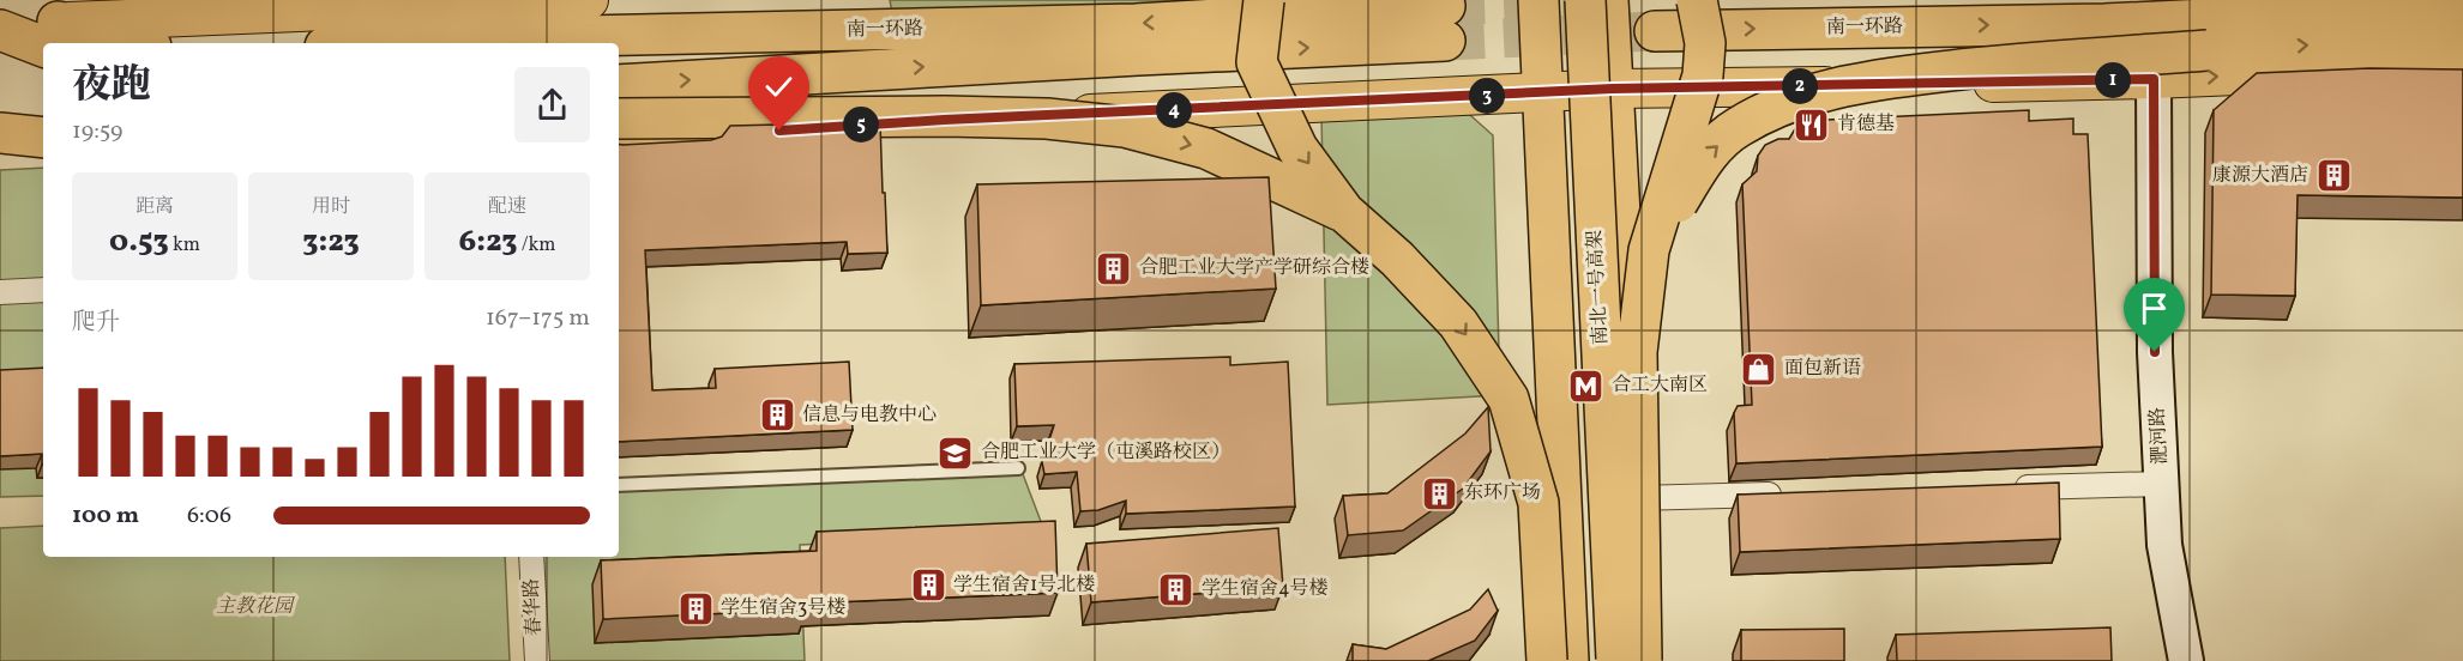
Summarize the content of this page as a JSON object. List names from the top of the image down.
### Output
{
  "streets": {
    "highway": ["南一环路", "南北一号高架"],
    "street": ["淝河路", "春华路"]
  },
  "parks": ["主教花园"],
  "places": {
    "restaurant": ["肯德基"],
    "building": [
      "康源大酒店",
      "合肥工业大学产学研综合楼",
      "信息与电教中心",
      "东环广场",
      "学生宿舍1号北楼",
      "学生宿舍4号楼",
      "学生宿舍3号楼"
    ],
    "shop": ["面包新语"],
    "metro station": ["合工大南区"],
    "school or university": ["合肥工业大学（屯溪路校区）"]
  },
  "page": {
    "heading": ["夜跑", "19:59"],
    "pins": [
      "1",
      "2",
      "3",
      "4",
      "5"
    ],
    "stats": [
      ["距离", "0.53 km"],
      ["用时", "3:23"],
      ["配速", "6:23 /km"]
    ],
    "chart": ["爬升", "167–175 m"],
    "list": [
      {
        "name": "100 m",
        "note": "6:06"
      }
    ]
  }
}
